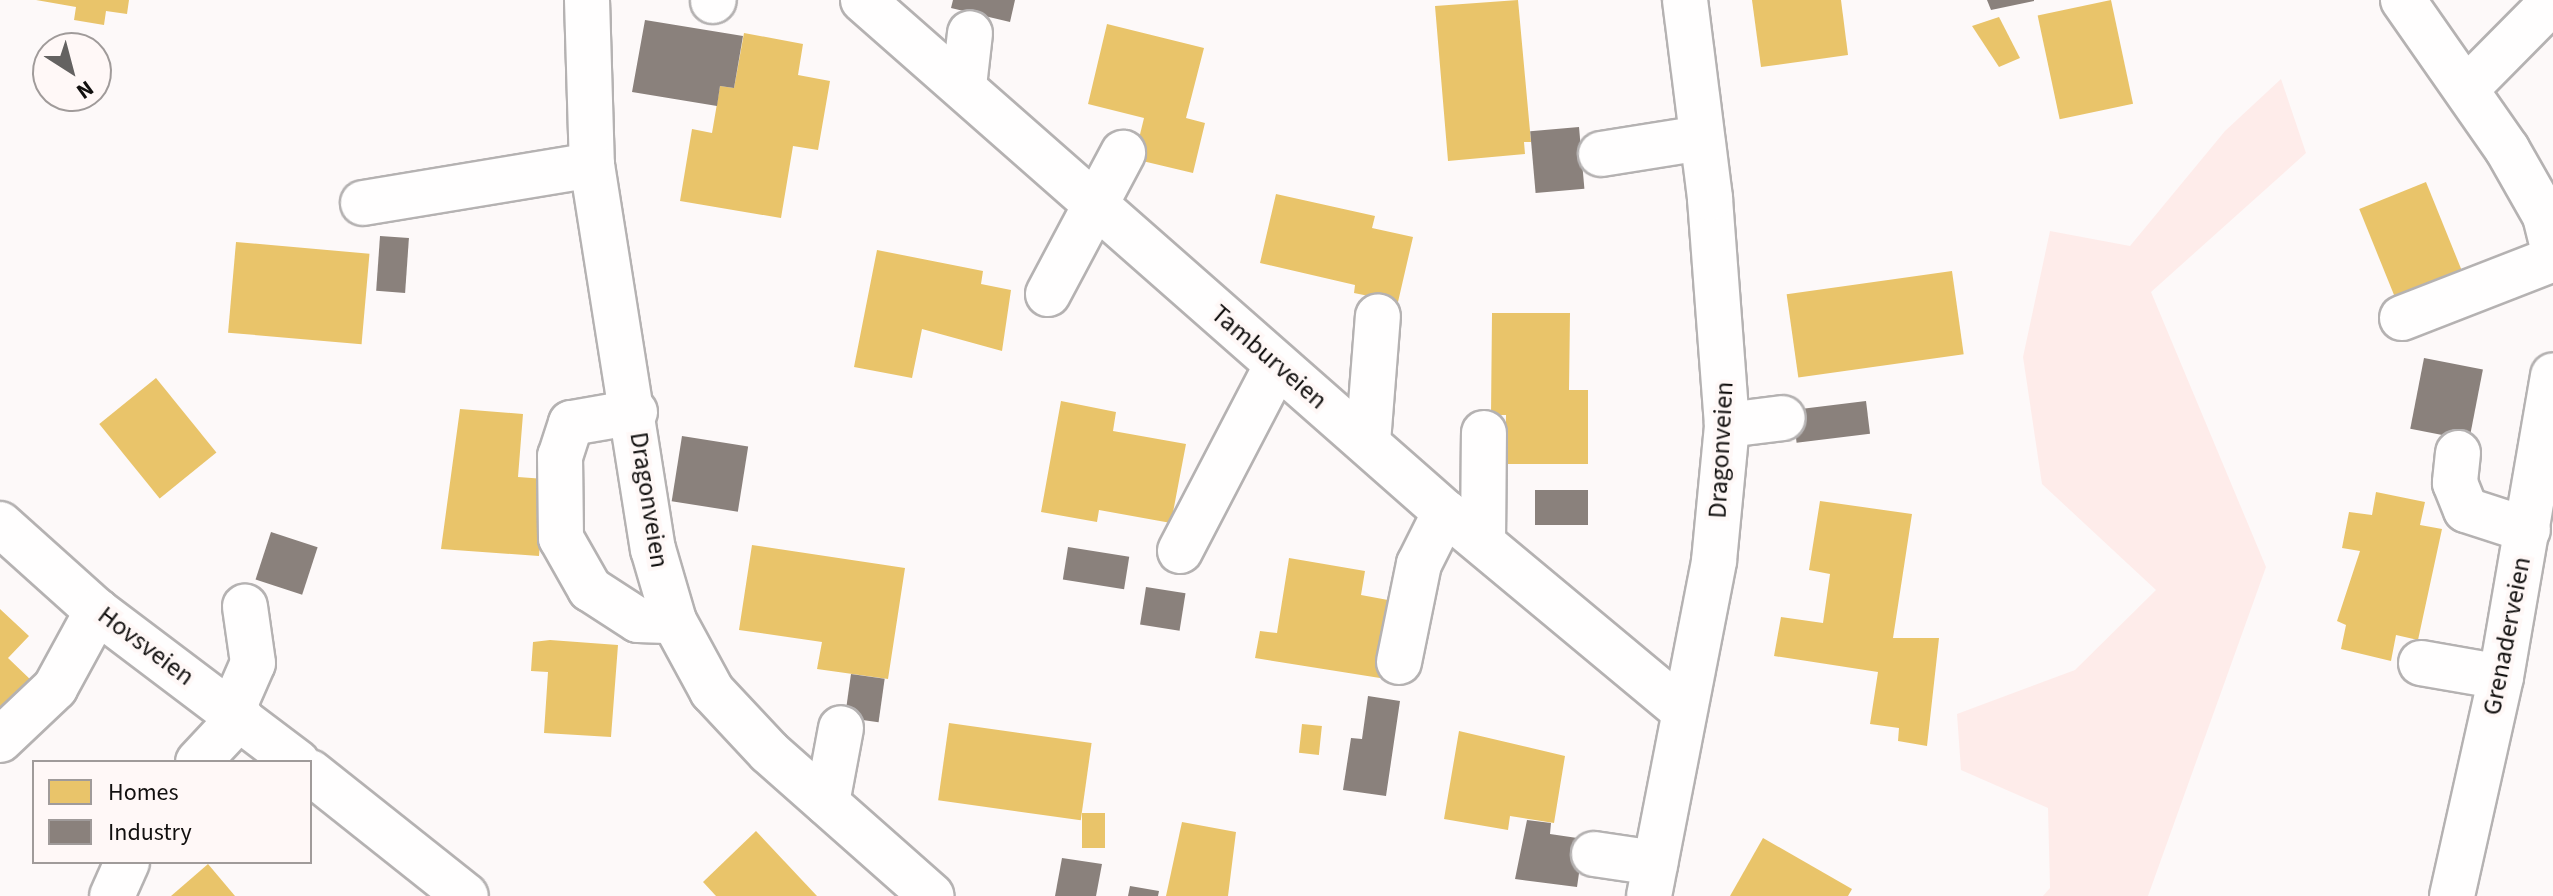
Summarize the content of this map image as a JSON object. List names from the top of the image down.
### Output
{
  "streets": {
    "street": [
      "Tamburveien",
      "Dragonveien",
      "Grenaderveien",
      "Hovsveien"
    ]
  },
  "crossings": [
    ["Tamburveien", "Dragonveien"]
  ],
  "legend": ["Homes", "Industry"],
  "north": "bottom right"
}
